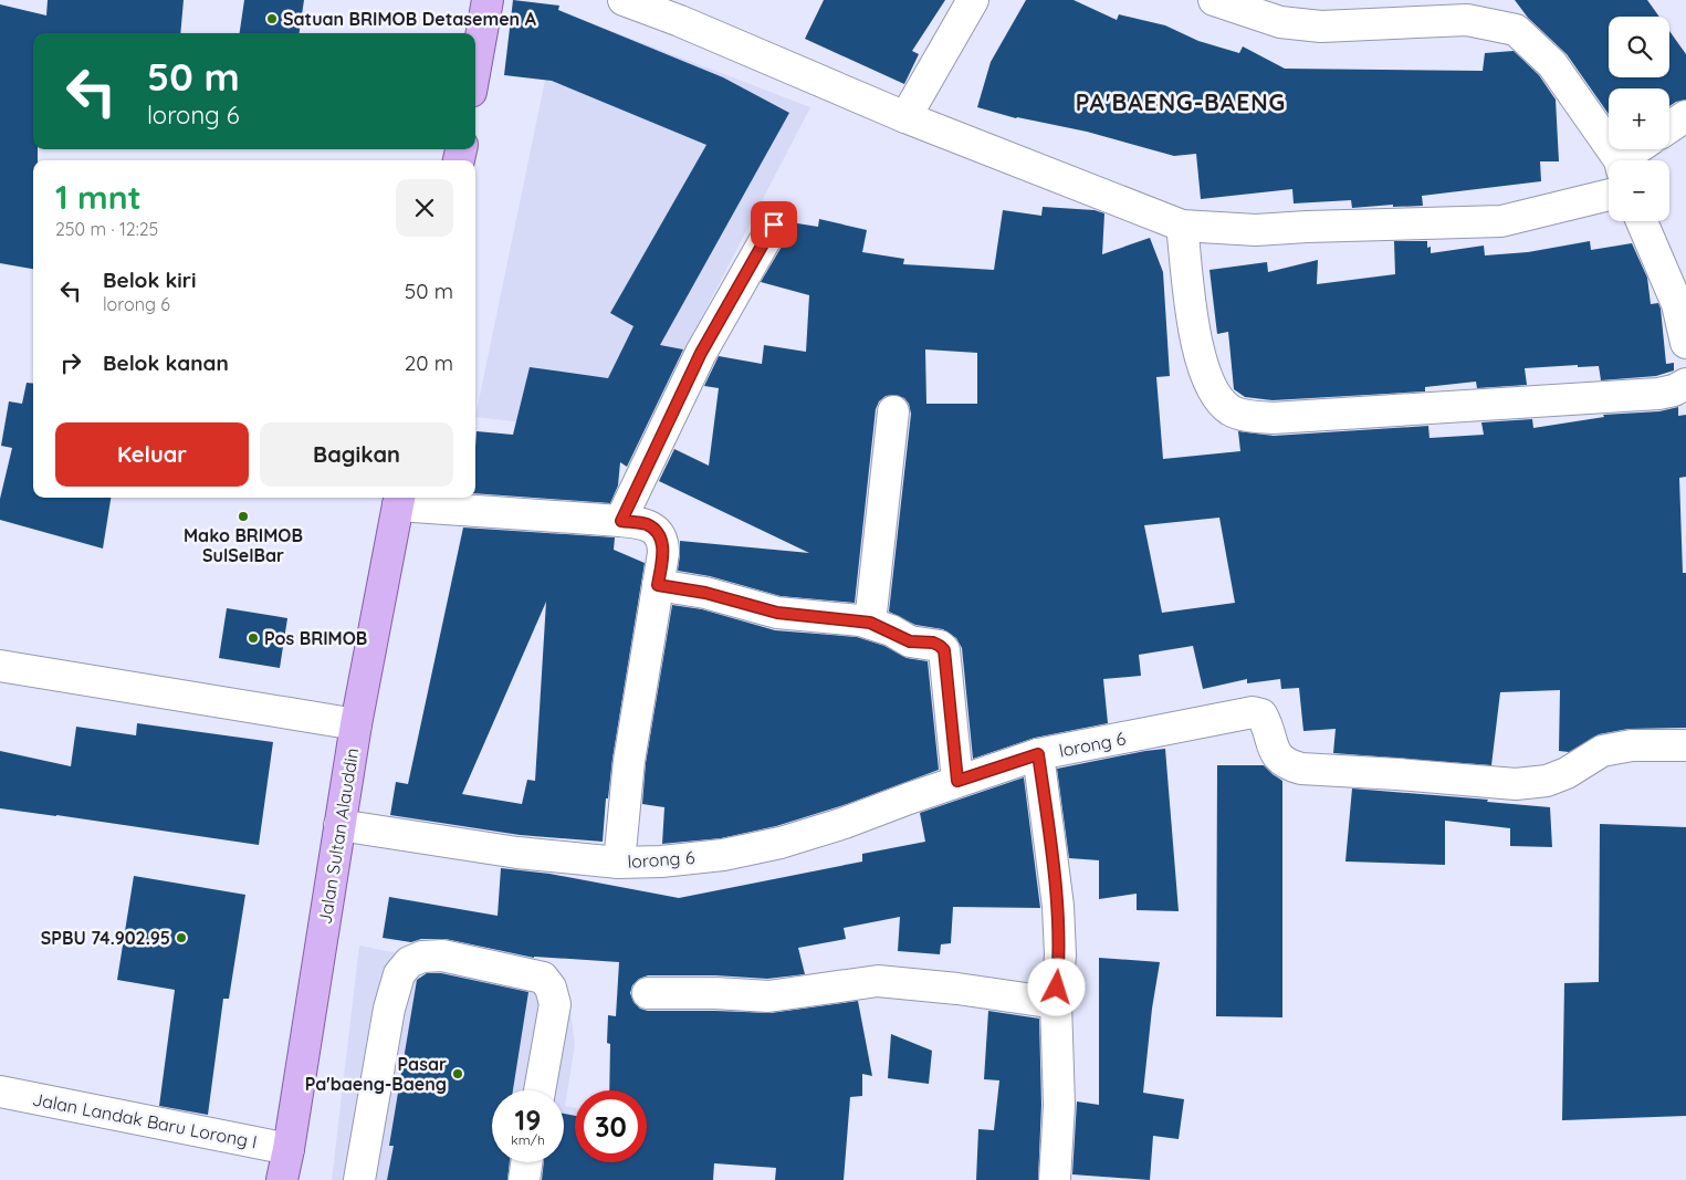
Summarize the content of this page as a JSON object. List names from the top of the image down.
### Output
{
  "streets": {
    "main road": ["Jalan Sultan Alauddin"],
    "street": ["lorong 6", "Jalan Landak Baru Lorong I"]
  },
  "crossings": [
    ["lorong 6", "Jalan Sultan Alauddin"],
    ["Jalan Sultan Alauddin", "Jalan Landak Baru Lorong I"]
  ],
  "districts": ["PA'BAENG-BAENG"],
  "places": [
    "Satuan BRIMOB Detasemen A",
    "Mako BRIMOB SulSelBar",
    "Pos BRIMOB",
    "SPBU 74.902.95",
    "Pasar Paʼbaeng-Baeng"
  ],
  "page": {
    "map_buttons": ["+", "−"],
    "turn": ["50 m", "lorong 6"],
    "heading": ["1 mnt", "250 m · 12:25"],
    "list": [
      {
        "name": "Belok kiri",
        "note": "lorong 6",
        "value": "50 m"
      },
      {
        "name": "Belok kanan",
        "value": "20 m"
      }
    ],
    "buttons": ["Keluar", "Bagikan"],
    "speed": "19 km/h",
    "limit": "30"
  }
}
